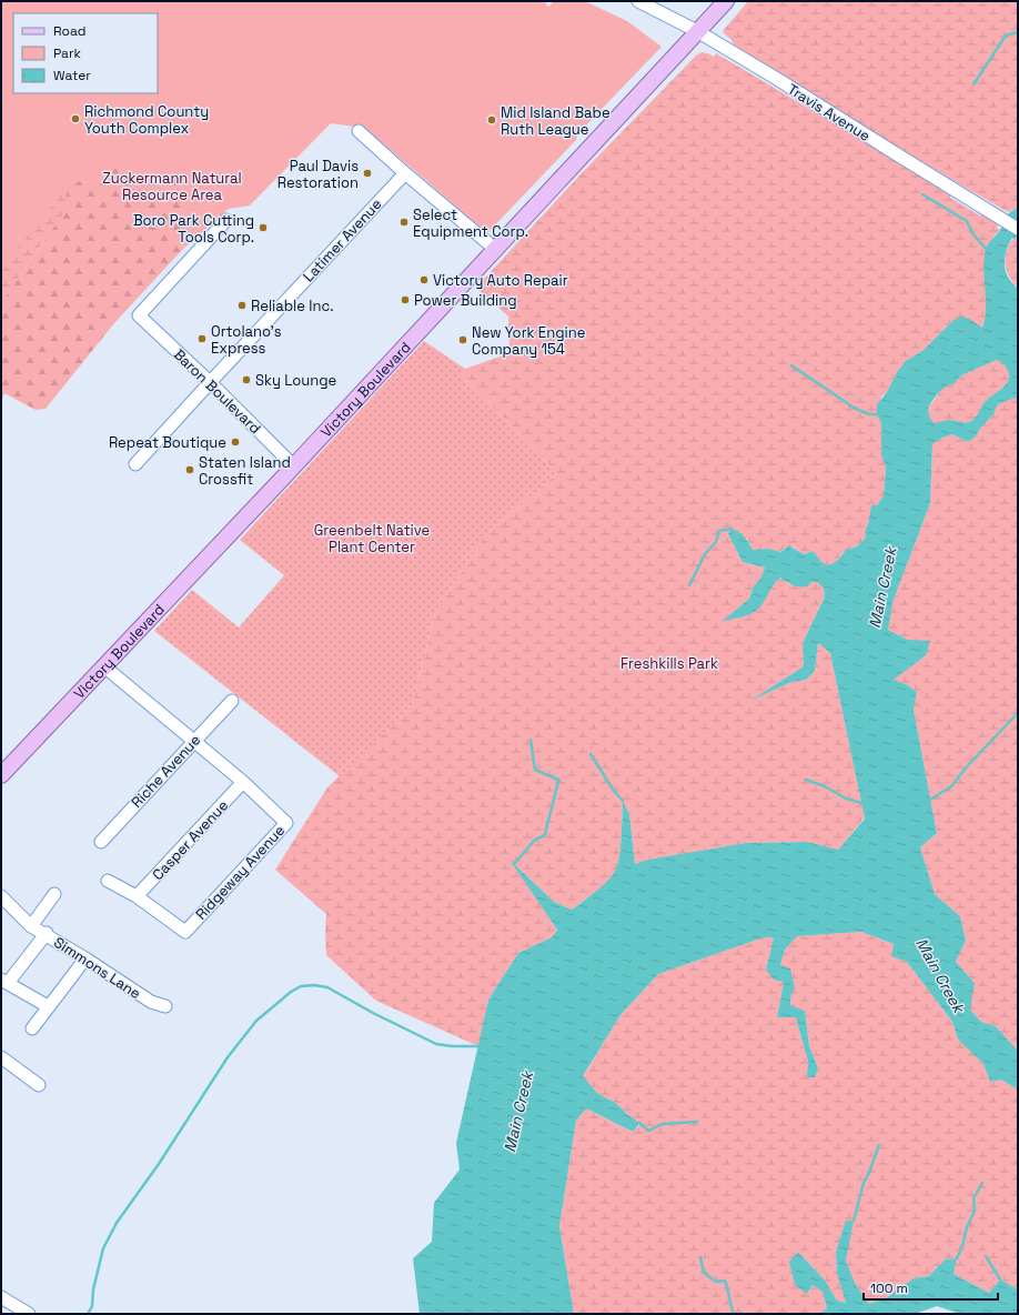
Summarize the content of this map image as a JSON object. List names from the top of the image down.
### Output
{
  "streets": {
    "main road": ["Victory Boulevard"],
    "street": [
      "Travis Avenue",
      "Latimer Avenue",
      "Baron Boulevard",
      "Riche Avenue",
      "Casper Avenue",
      "Ridgeway Avenue",
      "Simmons Lane"
    ]
  },
  "crossings": [
    ["Travis Avenue", "Victory Boulevard"],
    ["Latimer Avenue", "Baron Boulevard"],
    ["Victory Boulevard", "Baron Boulevard"],
    ["Victory Boulevard", "Ridgeway Avenue"],
    ["Riche Avenue", "Ridgeway Avenue"],
    ["Casper Avenue", "Ridgeway Avenue"]
  ],
  "water": ["Main Creek"],
  "parks": ["Zuckermann Natural Resource Area", "Greenbelt Native Plant Center", "Freshkills Park"],
  "places": [
    "Richmond County Youth Complex",
    "Mid Island Babe Ruth League",
    "Paul Davis Restoration",
    "Select Equipment Corp.",
    "Boro Park Cutting Tools Corp.",
    "Victory Auto Repair",
    "Power Building",
    "Reliable Inc.",
    "Ortolano's Express",
    "New York Engine Company 154",
    "Sky Lounge",
    "Repeat Boutique",
    "Staten Island Crossfit"
  ],
  "legend": ["Road", "Park", "Water"],
  "scale_bar": "100 m"
}
